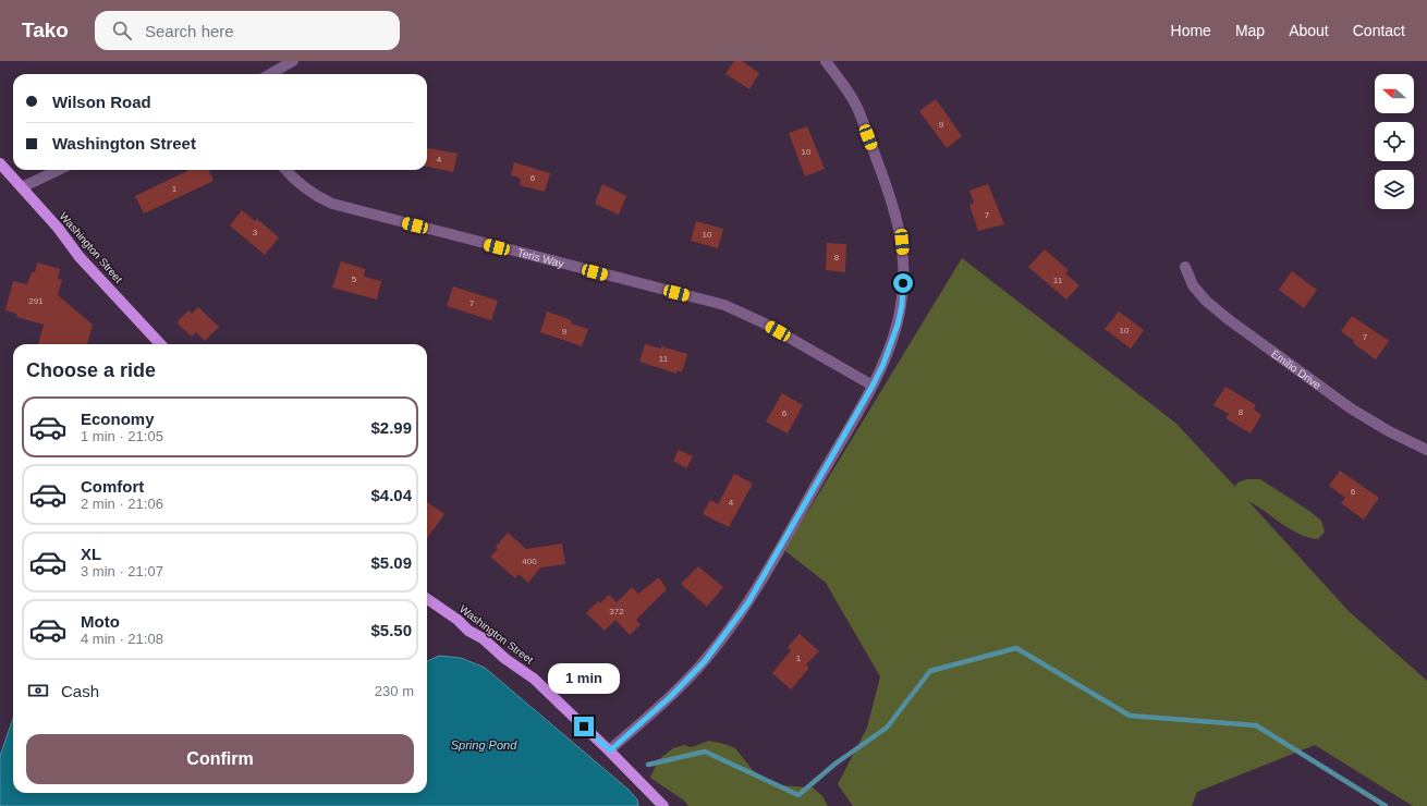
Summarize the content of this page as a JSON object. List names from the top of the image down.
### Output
{
  "streets": {
    "main road": ["Washington Street"],
    "street": ["Teris Way", "Emilio Drive"]
  },
  "water": ["Spring Pond"],
  "house_numbers": [
    "9",
    "10",
    "4",
    "6",
    "1",
    "7",
    "3",
    "10",
    "8",
    "5",
    "11",
    "291",
    "7",
    "10",
    "9",
    "7",
    "11",
    "8",
    "6",
    "6",
    "4",
    "400",
    "372",
    "1"
  ],
  "north": "left",
  "page": {
    "header": "Tako",
    "search": "Search here",
    "nav": [
      "Home",
      "Map",
      "About",
      "Contact"
    ],
    "banner": ["Wilson Road", "Washington Street"],
    "heading": "Choose a ride",
    "list": [
      {
        "name": "Economy",
        "note": "1 min · 21:05",
        "value": "$2.99"
      },
      {
        "name": "Comfort",
        "note": "2 min · 21:06",
        "value": "$4.04"
      },
      {
        "name": "XL",
        "note": "3 min · 21:07",
        "value": "$5.09"
      },
      {
        "name": "Moto",
        "note": "4 min · 21:08",
        "value": "$5.50"
      }
    ],
    "bubble": "1 min",
    "pay": ["Cash", "230 m"],
    "buttons": "Confirm"
  }
}
